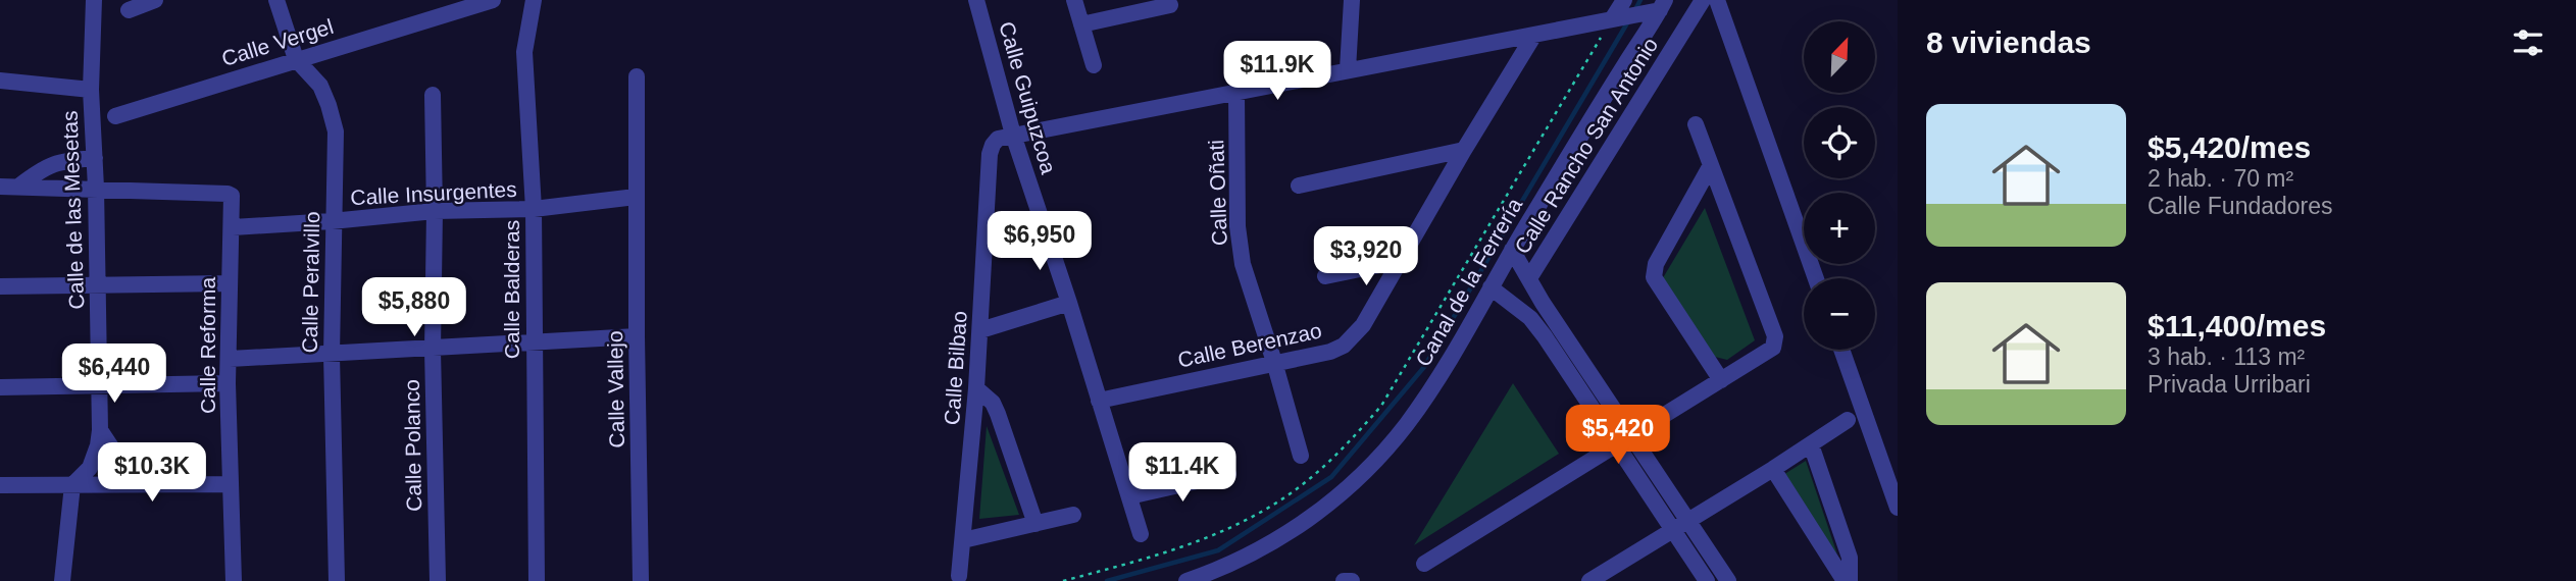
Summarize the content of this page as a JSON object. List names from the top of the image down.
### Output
{
  "streets": {
    "street": [
      "Calle Vergel",
      "Calle Guipuzcoa",
      "Calle Rancho San Antonio",
      "Calle Oñati",
      "Calle Insurgentes",
      "Calle de las Mesetas",
      "Calle Peralvillo",
      "Canal de la Ferrería",
      "Calle Balderas",
      "Calle Reforma",
      "Calle Berenzao",
      "Calle Bilbao",
      "Calle Vallejo",
      "Calle Polanco"
    ]
  },
  "crossings": [
    ["Calle Vergel", "Calle Peralvillo"],
    ["Calle Guipuzcoa", "Calle Berenzao"],
    ["Calle Guipuzcoa", "Calle Bilbao"],
    ["Calle Oñati", "Calle Berenzao"],
    ["Calle Insurgentes", "Calle Peralvillo"],
    ["Calle Insurgentes", "Calle Balderas"],
    ["Calle Insurgentes", "Calle Reforma"],
    ["Calle Insurgentes", "Calle Vallejo"],
    ["Calle Insurgentes", "Calle Polanco"],
    ["Calle de las Mesetas", "Calle Reforma"]
  ],
  "north": "top right",
  "page": {
    "heading": "8 viviendas",
    "map_buttons": ["+", "−"],
    "price": [
      "$11.9K",
      "$6,950",
      "$3,920",
      "$5,880",
      "$6,440",
      "$5,420",
      "$10.3K",
      "$11.4K"
    ],
    "list": [
      {
        "name": "$5,420/mes",
        "note": "2 hab. · 70 m² · Calle Fundadores"
      },
      {
        "name": "$11,400/mes",
        "note": "3 hab. · 113 m² · Privada Urribari"
      }
    ]
  }
}
